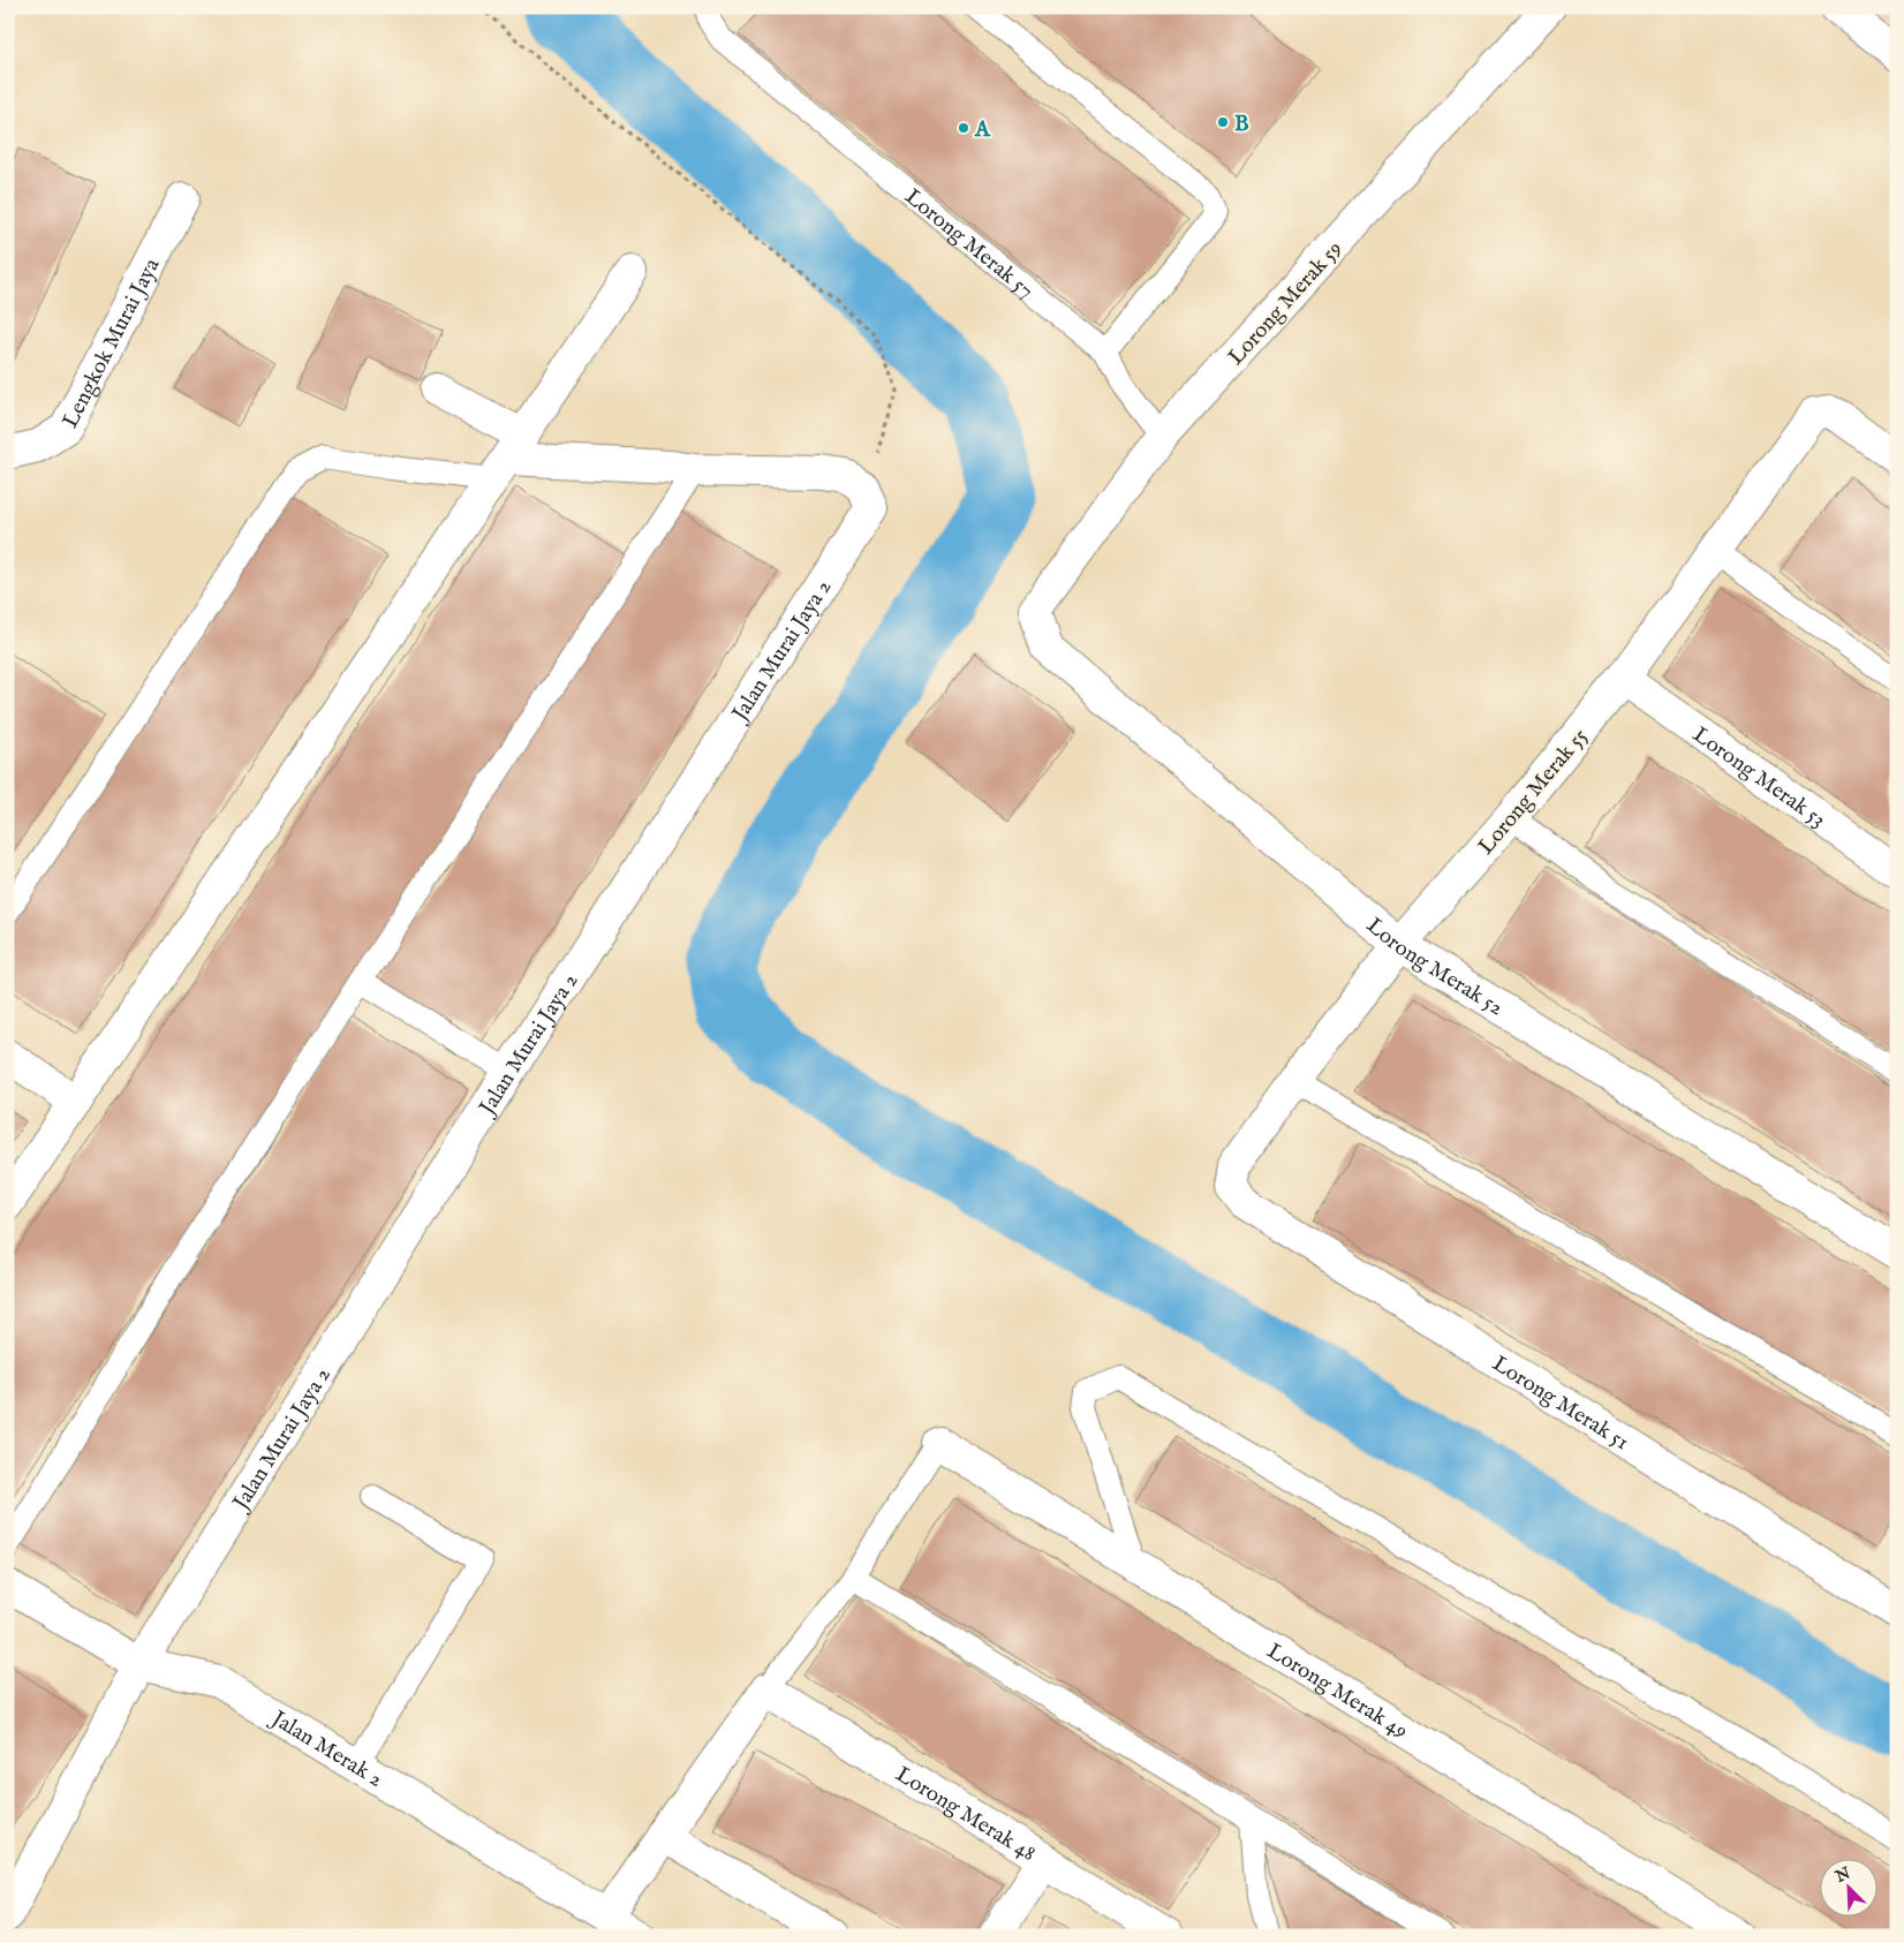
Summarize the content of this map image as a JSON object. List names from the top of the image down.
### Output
{
  "streets": {
    "street": [
      "Lorong Merak 59",
      "Lengkok Murai Jaya",
      "Jalan Murai Jaya 2",
      "Lorong Merak 53",
      "Lorong Merak 55",
      "Lorong Merak 52",
      "Lorong Merak 51",
      "Lorong Merak 49",
      "Jalan Merak 2",
      "Lorong Merak 48"
    ],
    "lane": ["Lorong Merak 57"]
  },
  "crossings": [
    ["Lorong Merak 59", "Lorong Merak 52"],
    ["Jalan Murai Jaya 2", "Jalan Merak 2"],
    ["Lorong Merak 53", "Lorong Merak 55"],
    ["Lorong Merak 55", "Lorong Merak 52"],
    ["Lorong Merak 55", "Lorong Merak 51"]
  ],
  "places": ["B", "A"],
  "north": "top left"
}
